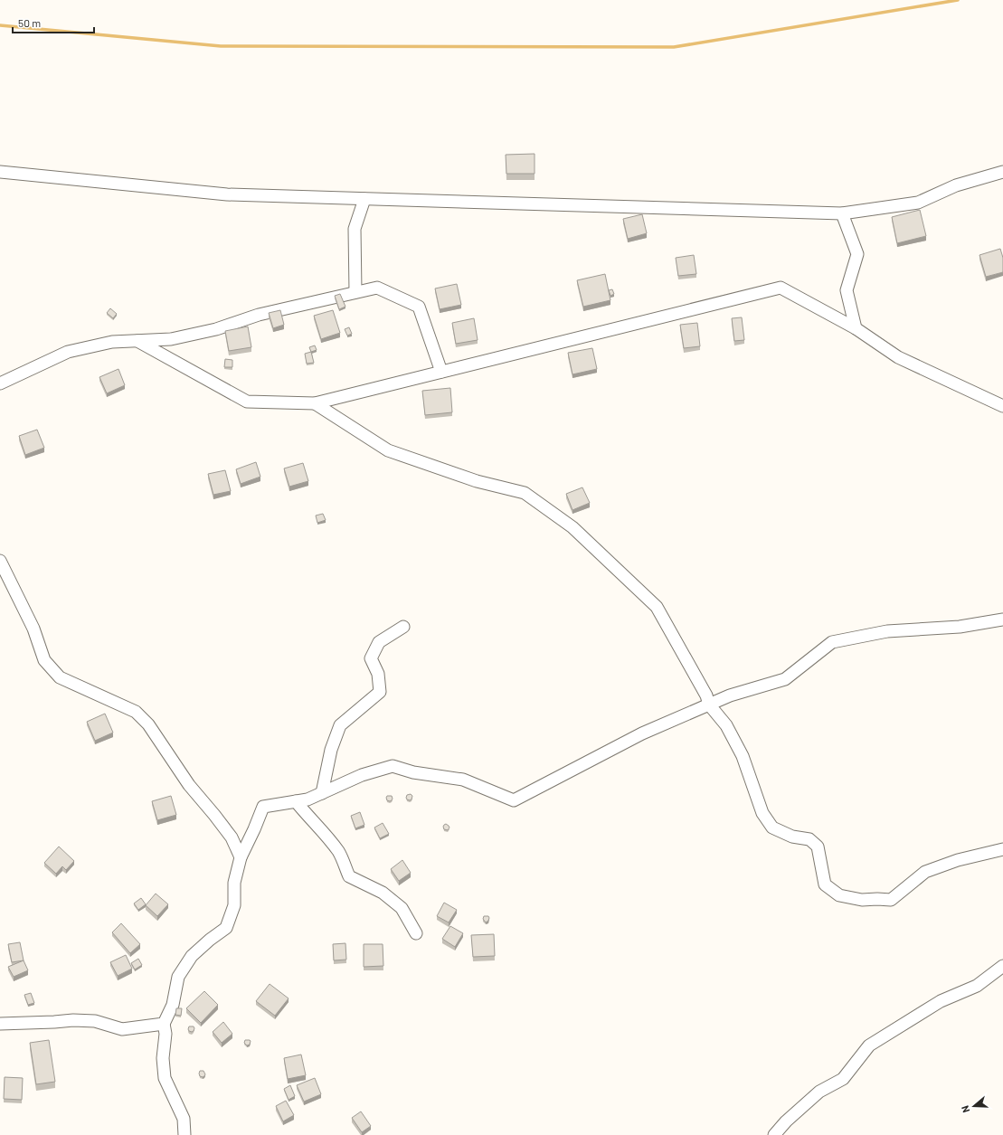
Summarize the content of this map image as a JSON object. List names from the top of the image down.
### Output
{
  "scale_bar": "50 m",
  "north": "left"
}
